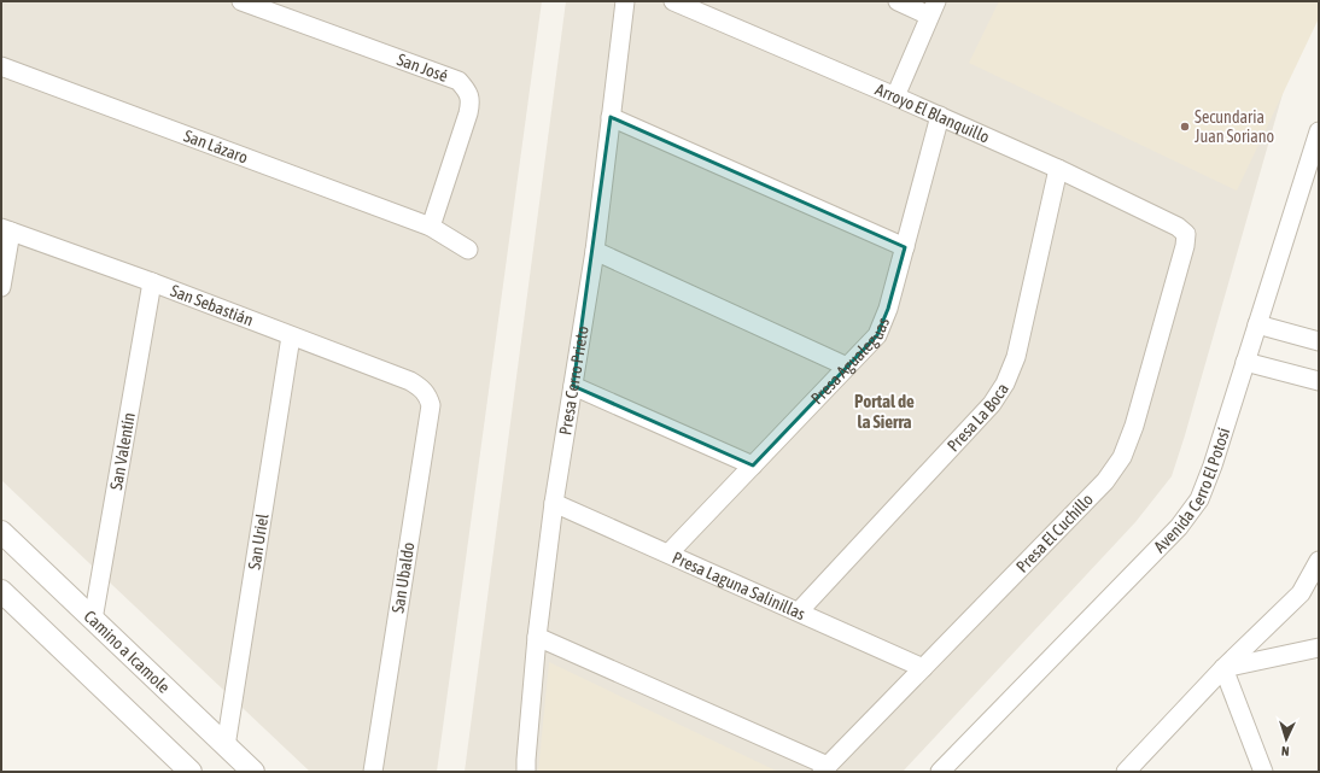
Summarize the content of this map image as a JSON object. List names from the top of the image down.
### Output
{
  "streets": {
    "street": [
      "San José",
      "Arroyo El Blanquillo",
      "San Lázaro",
      "San Sebastián",
      "Presa Agualeguas",
      "Presa Cerro Prieto",
      "Presa La Boca",
      "San Valentín",
      "Avenida Cerro El Potosí",
      "Presa El Cuchillo",
      "San Uriel",
      "San Ubaldo",
      "Presa Laguna Salinillas",
      "Camino a Icamole"
    ]
  },
  "crossings": [
    ["San José", "San Lázaro"],
    ["Arroyo El Blanquillo", "Presa Agualeguas"],
    ["Arroyo El Blanquillo", "Presa La Boca"],
    ["Arroyo El Blanquillo", "Presa El Cuchillo"],
    ["San Sebastián", "San Valentín"],
    ["San Sebastián", "San Uriel"],
    ["San Sebastián", "San Ubaldo"],
    ["Presa Agualeguas", "Presa Laguna Salinillas"],
    ["Presa Cerro Prieto", "Presa Laguna Salinillas"],
    ["Presa La Boca", "Presa Laguna Salinillas"],
    ["San Valentín", "Camino a Icamole"],
    ["Presa El Cuchillo", "Presa Laguna Salinillas"],
    ["San Uriel", "Camino a Icamole"]
  ],
  "districts": ["Portal de la Sierra"],
  "places": ["Secundaria Juan Soriano"],
  "north": "bottom"
}
